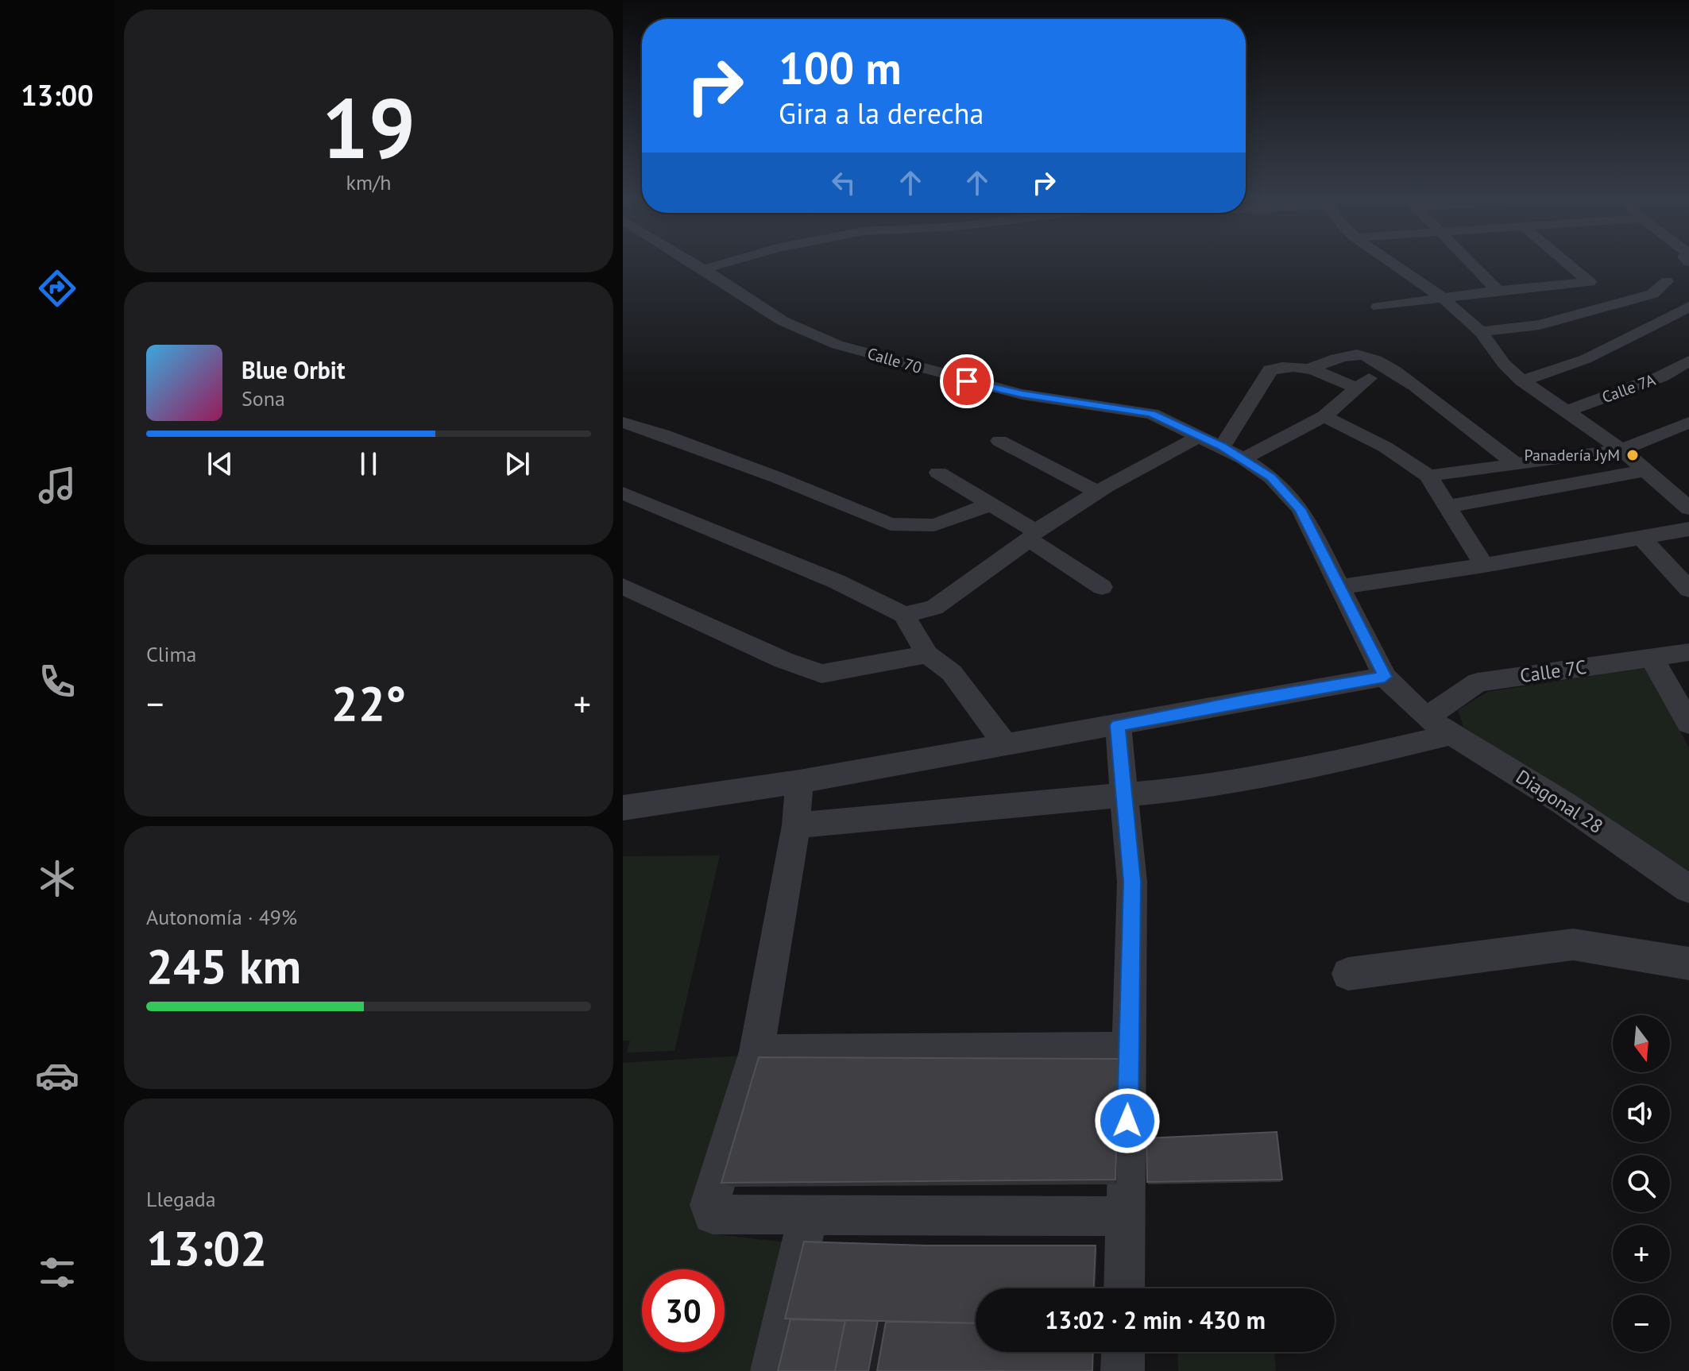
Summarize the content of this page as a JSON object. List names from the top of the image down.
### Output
{
  "streets": {
    "street": [
      "Calle 70",
      "Calle 7A",
      "Calle 7C",
      "Diagonal 28"
    ]
  },
  "crossings": [
    ["Calle 70", "Calle 7C"],
    ["Calle 70", "Diagonal 28"],
    ["Calle 7C", "Diagonal 28"]
  ],
  "places": ["Panadería JyM"],
  "north": "bottom",
  "page": {
    "tabs": "13:00",
    "tile": [
      ["19", "km/h"],
      "Clima",
      ["Autonomía · 49%", "245 km"],
      ["Llegada", "13:02"]
    ],
    "turn": ["100 m", "Gira a la derecha"],
    "song": ["Blue Orbit", "Sona"],
    "heat": ["−", "22°", "+"],
    "map_buttons": ["+", "−"],
    "limit": "30",
    "trip": "13:02 · 2 min · 430 m"
  }
}
